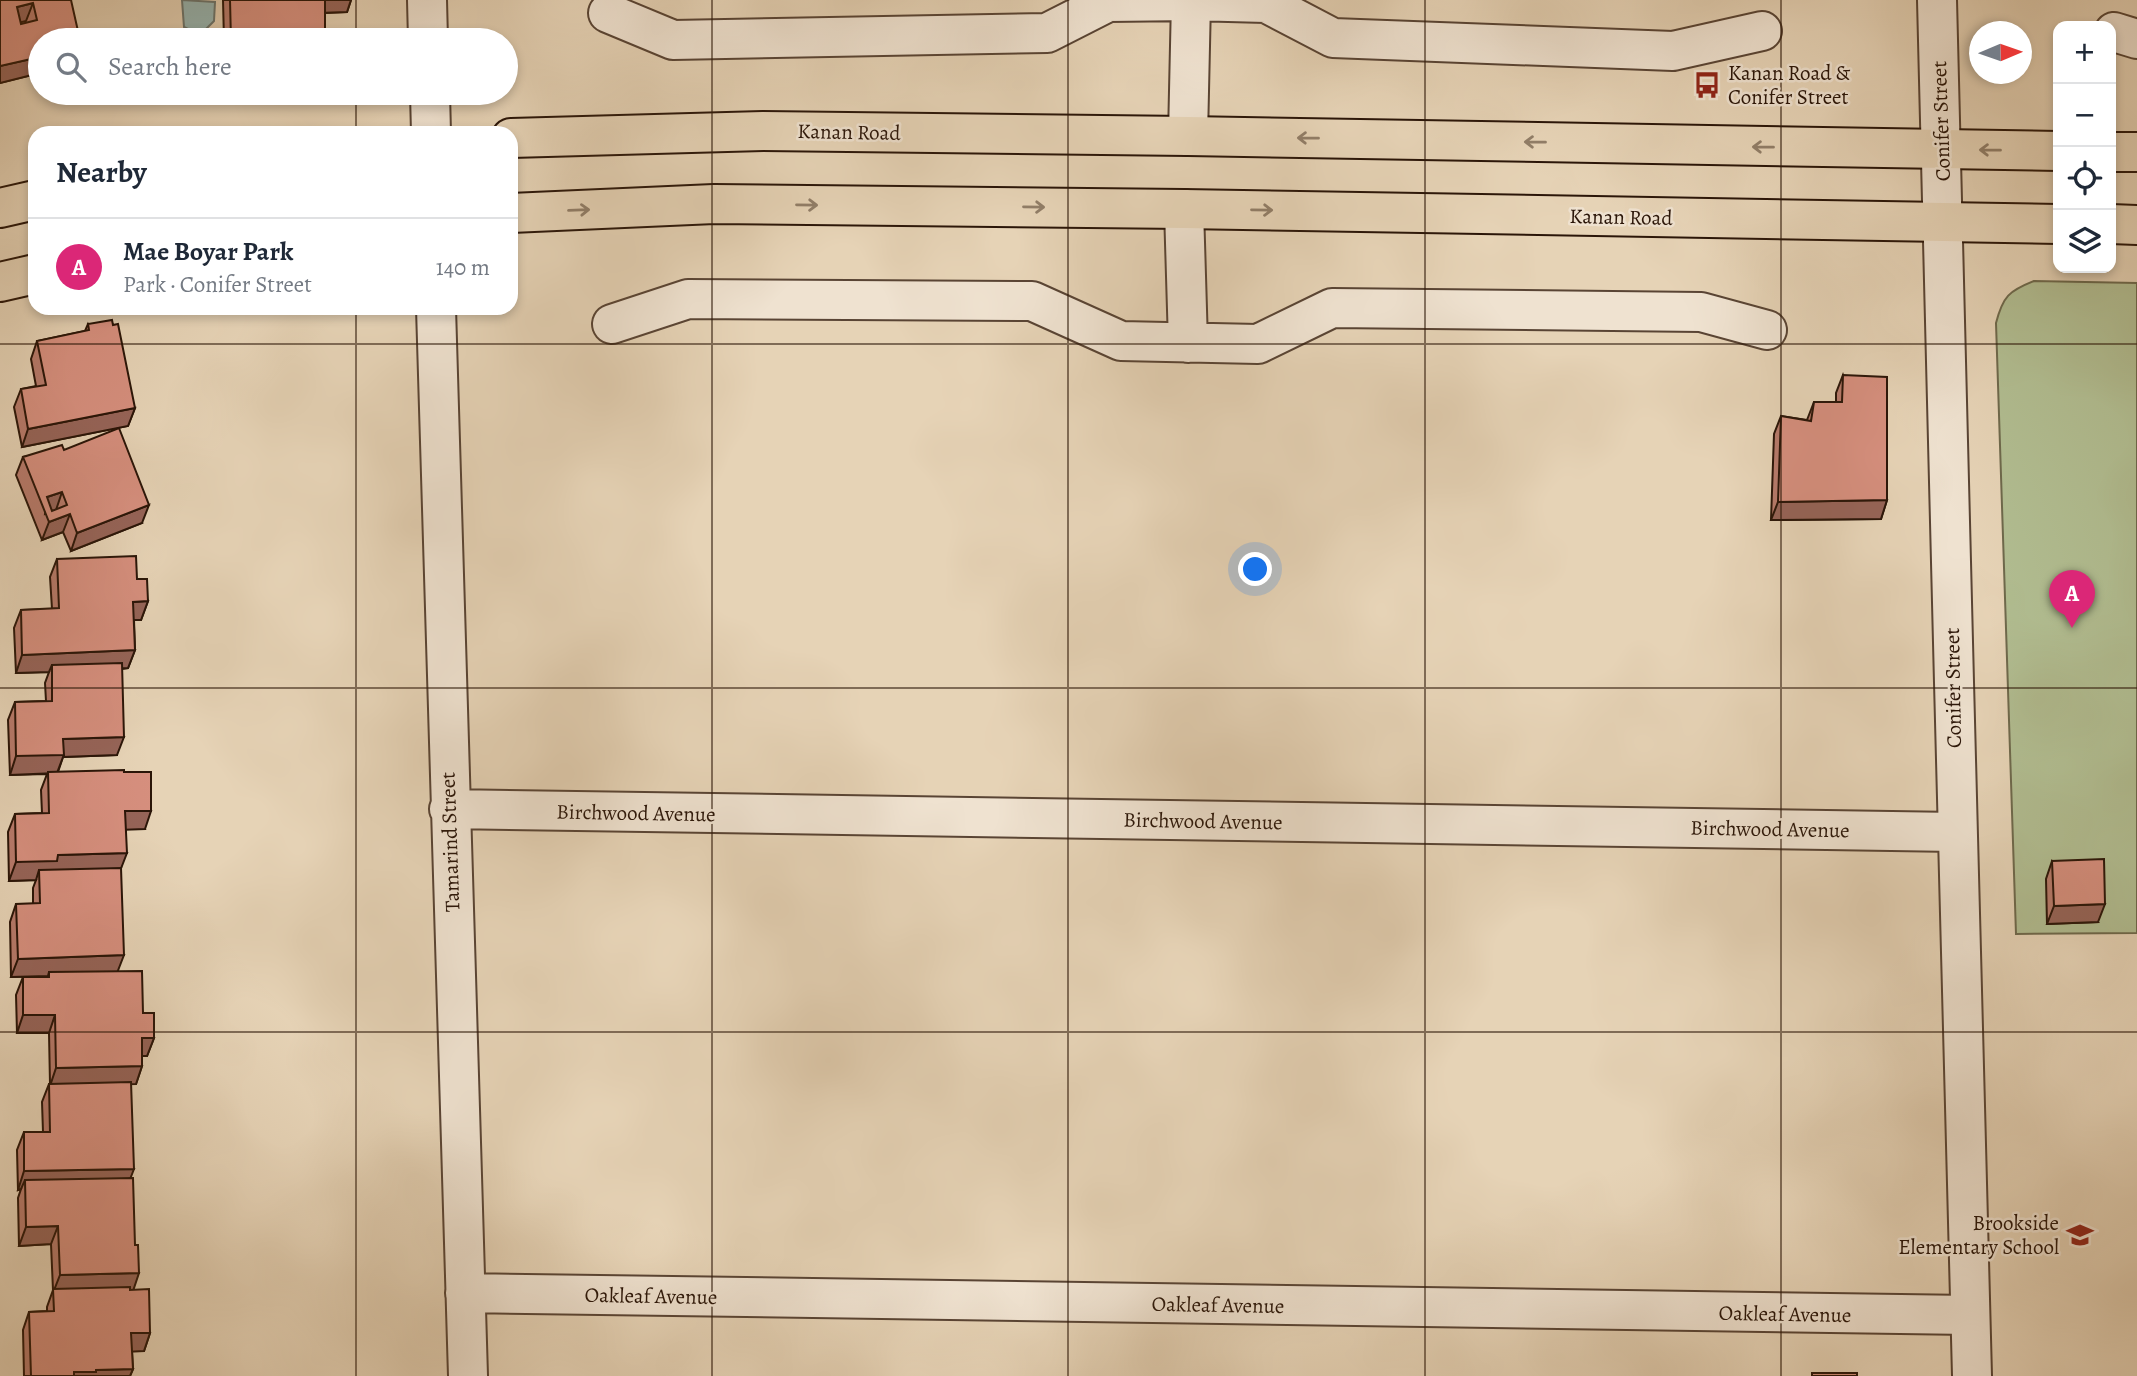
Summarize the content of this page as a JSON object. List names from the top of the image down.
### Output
{
  "streets": {
    "main road": ["Kanan Road"],
    "street": [
      "Conifer Street",
      "Birchwood Avenue",
      "Tamarind Street",
      "Oakleaf Avenue"
    ]
  },
  "crossings": [
    ["Conifer Street", "Kanan Road"],
    ["Conifer Street", "Birchwood Avenue"],
    ["Conifer Street", "Oakleaf Avenue"],
    ["Birchwood Avenue", "Tamarind Street"],
    ["Tamarind Street", "Oakleaf Avenue"]
  ],
  "places": {
    "bus stop": ["Kanan Road & Conifer Street"],
    "school or university": ["Brookside Elementary School"]
  },
  "north": "right",
  "page": {
    "map_buttons": ["+", "−"],
    "search": "Search here",
    "heading": "Nearby",
    "list": [
      {
        "mark": "A",
        "name": "Mae Boyar Park",
        "note": "Park · Conifer Street",
        "value": "140 m"
      }
    ],
    "pins": "A"
  }
}
